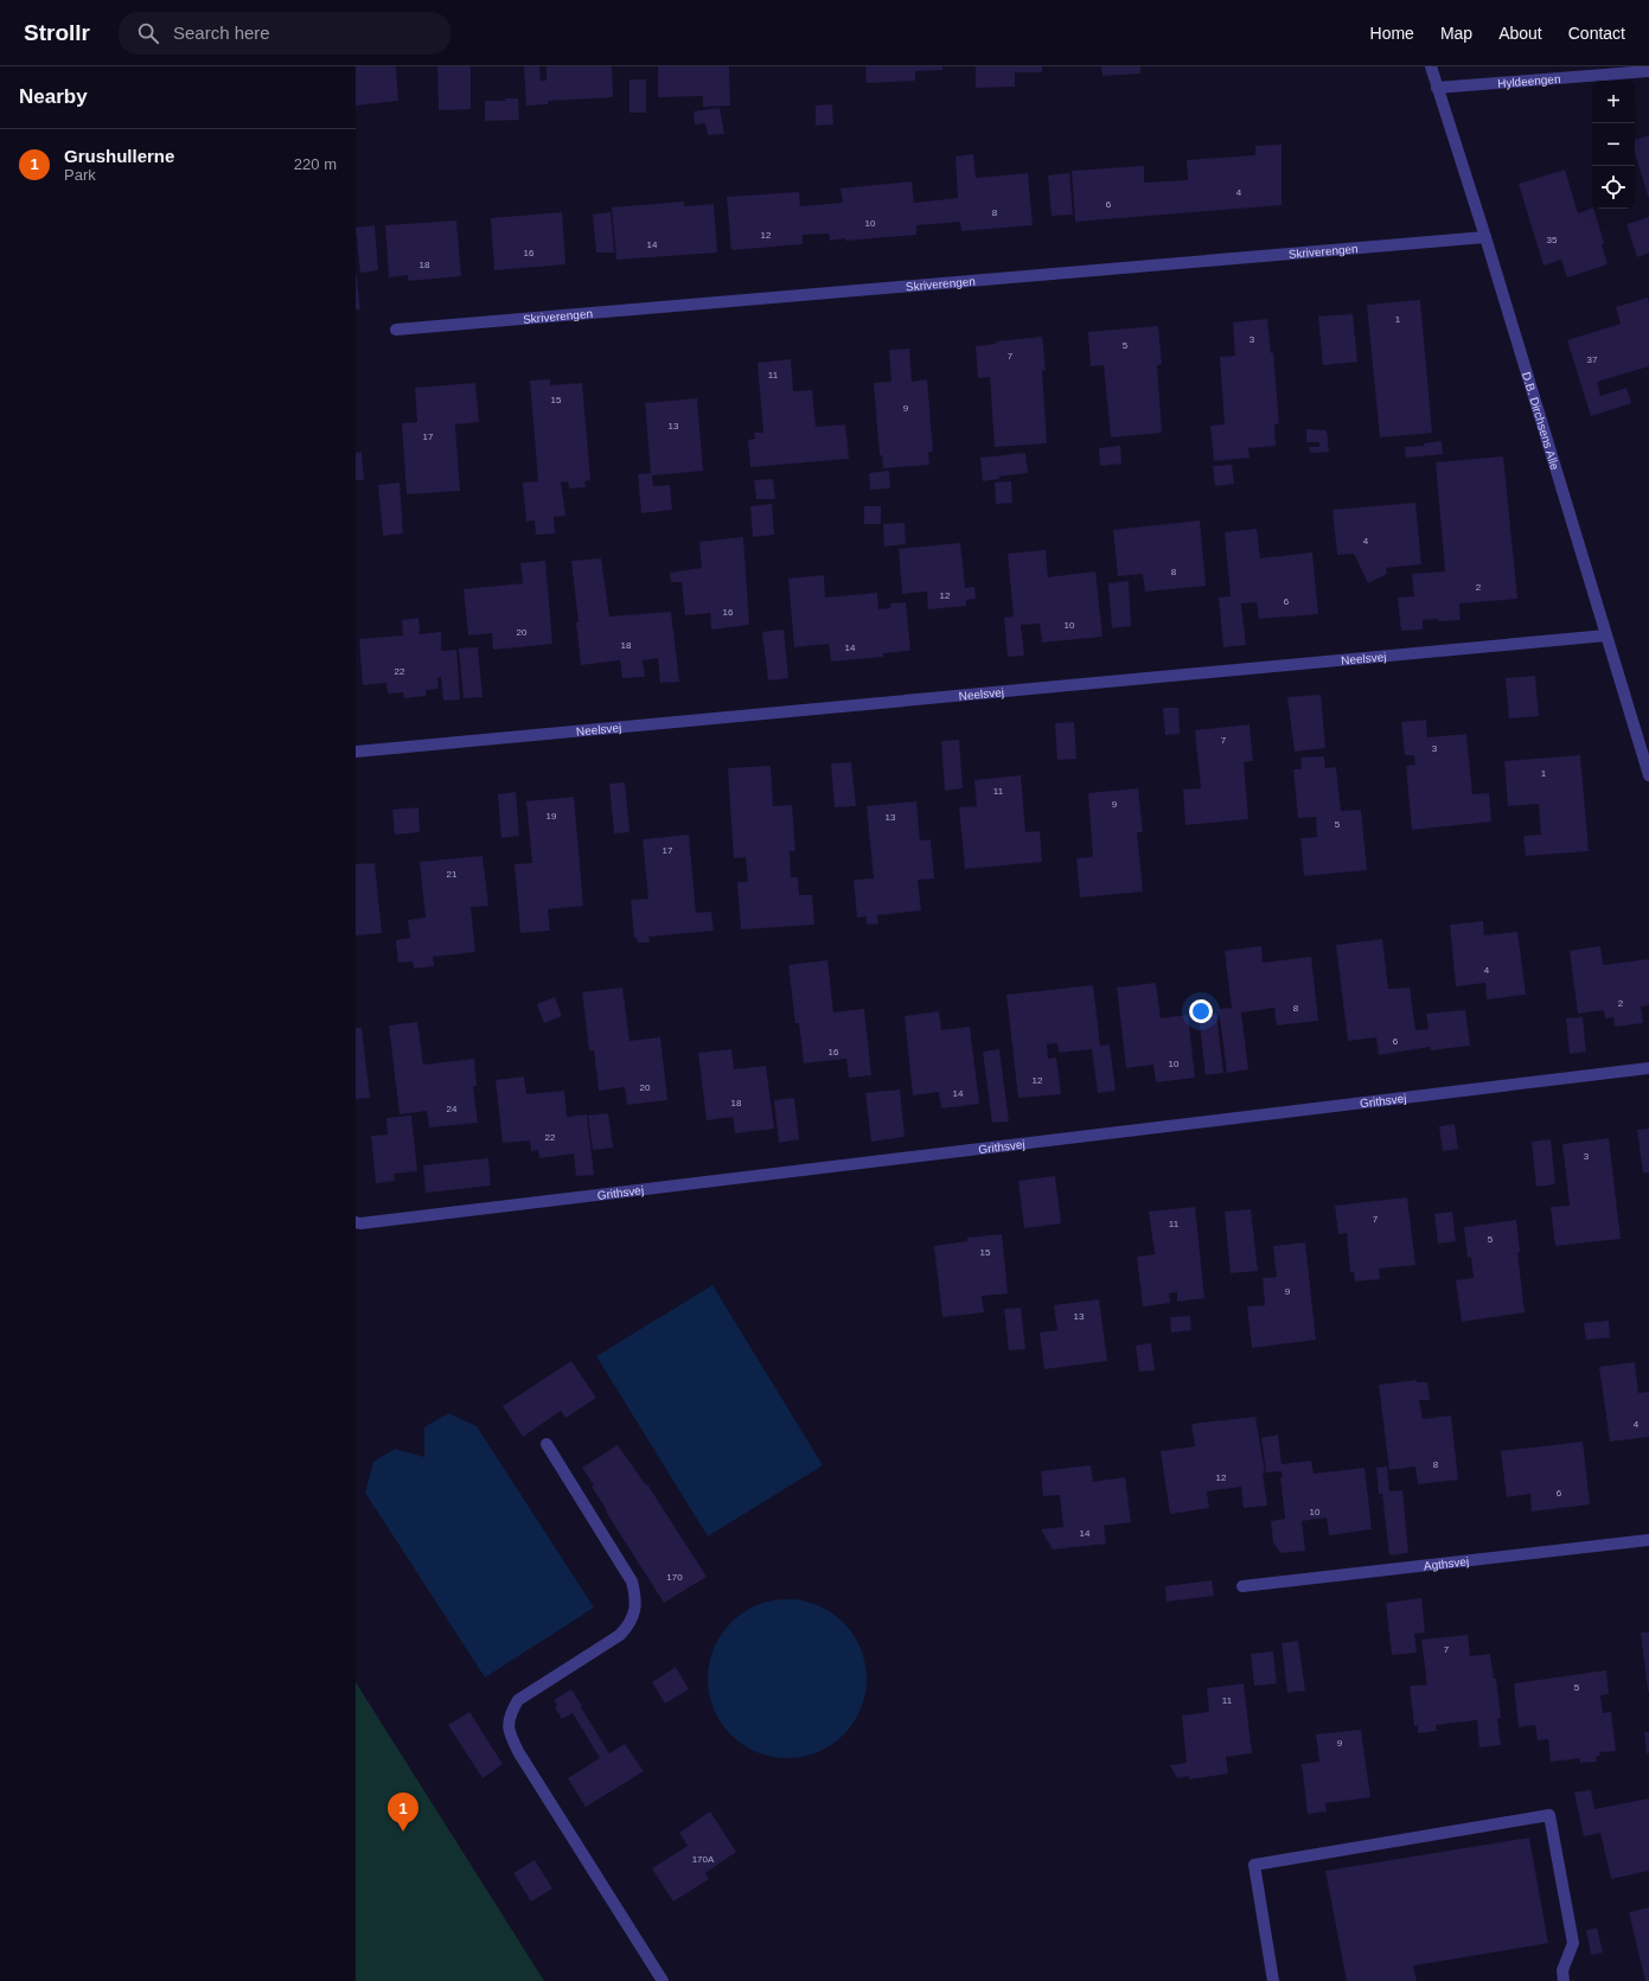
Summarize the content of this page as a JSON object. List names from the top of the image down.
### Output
{
  "streets": {
    "street": [
      "Hyldeengen",
      "Skriverengen",
      "D.B. Dirchsens Alle",
      "Neelsvej",
      "Grithsvej",
      "Agthsvej"
    ]
  },
  "crossings": [
    ["Hyldeengen", "D.B. Dirchsens Alle"],
    ["Skriverengen", "D.B. Dirchsens Alle"],
    ["D.B. Dirchsens Alle", "Neelsvej"]
  ],
  "house_numbers": [
    "4",
    "6",
    "8",
    "10",
    "12",
    "35",
    "14",
    "16",
    "18",
    "1",
    "3",
    "5",
    "7",
    "37",
    "11",
    "15",
    "9",
    "13",
    "17",
    "4",
    "8",
    "2",
    "12",
    "6",
    "16",
    "10",
    "20",
    "18",
    "14",
    "22",
    "7",
    "3",
    "1",
    "11",
    "9",
    "19",
    "13",
    "5",
    "17",
    "21",
    "4",
    "2",
    "8",
    "6",
    "16",
    "10",
    "12",
    "20",
    "14",
    "18",
    "24",
    "22",
    "3",
    "7",
    "11",
    "5",
    "15",
    "9",
    "13",
    "4",
    "8",
    "12",
    "6",
    "10",
    "14",
    "170",
    "7",
    "5",
    "11",
    "9",
    "170A"
  ],
  "page": {
    "header": "Strollr",
    "search": "Search here",
    "nav": [
      "Home",
      "Map",
      "About",
      "Contact"
    ],
    "heading": "Nearby",
    "map_buttons": ["+", "−"],
    "list": [
      {
        "mark": "1",
        "name": "Grushullerne",
        "note": "Park",
        "value": "220 m"
      }
    ],
    "pins": "1"
  }
}
